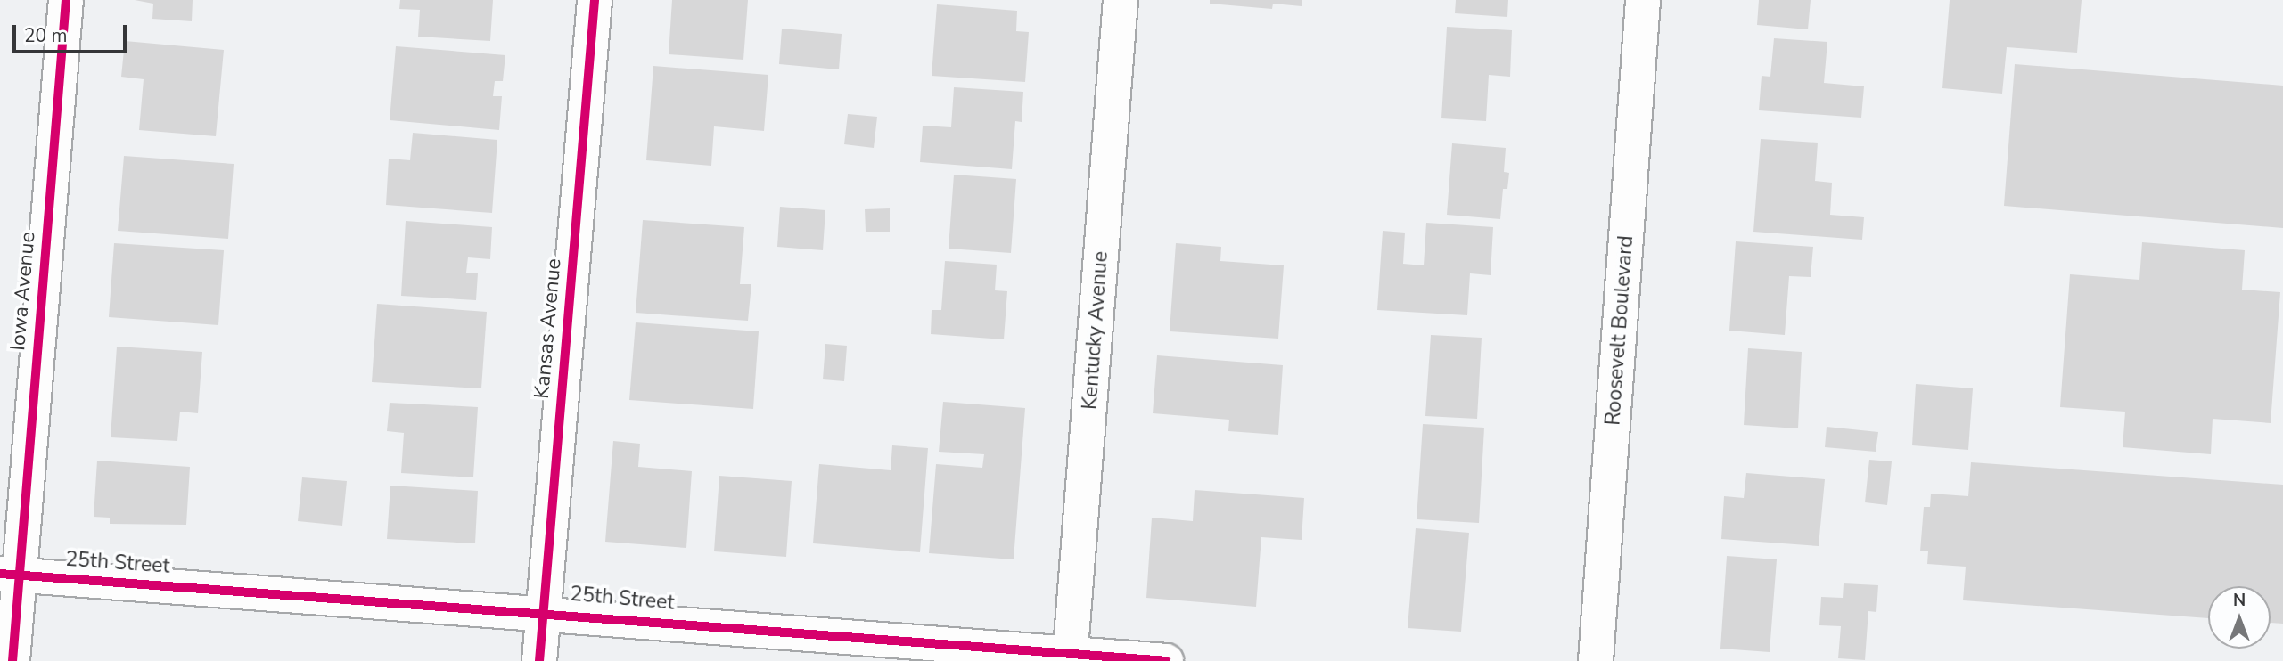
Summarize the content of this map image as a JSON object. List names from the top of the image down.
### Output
{
  "streets": {
    "street": [
      "Iowa Avenue",
      "Kansas Avenue",
      "Kentucky Avenue",
      "Roosevelt Boulevard",
      "25th Street"
    ]
  },
  "crossings": [
    ["Iowa Avenue", "25th Street"],
    ["Kansas Avenue", "25th Street"],
    ["Kentucky Avenue", "25th Street"]
  ],
  "scale_bar": "20 m",
  "north": "top"
}
